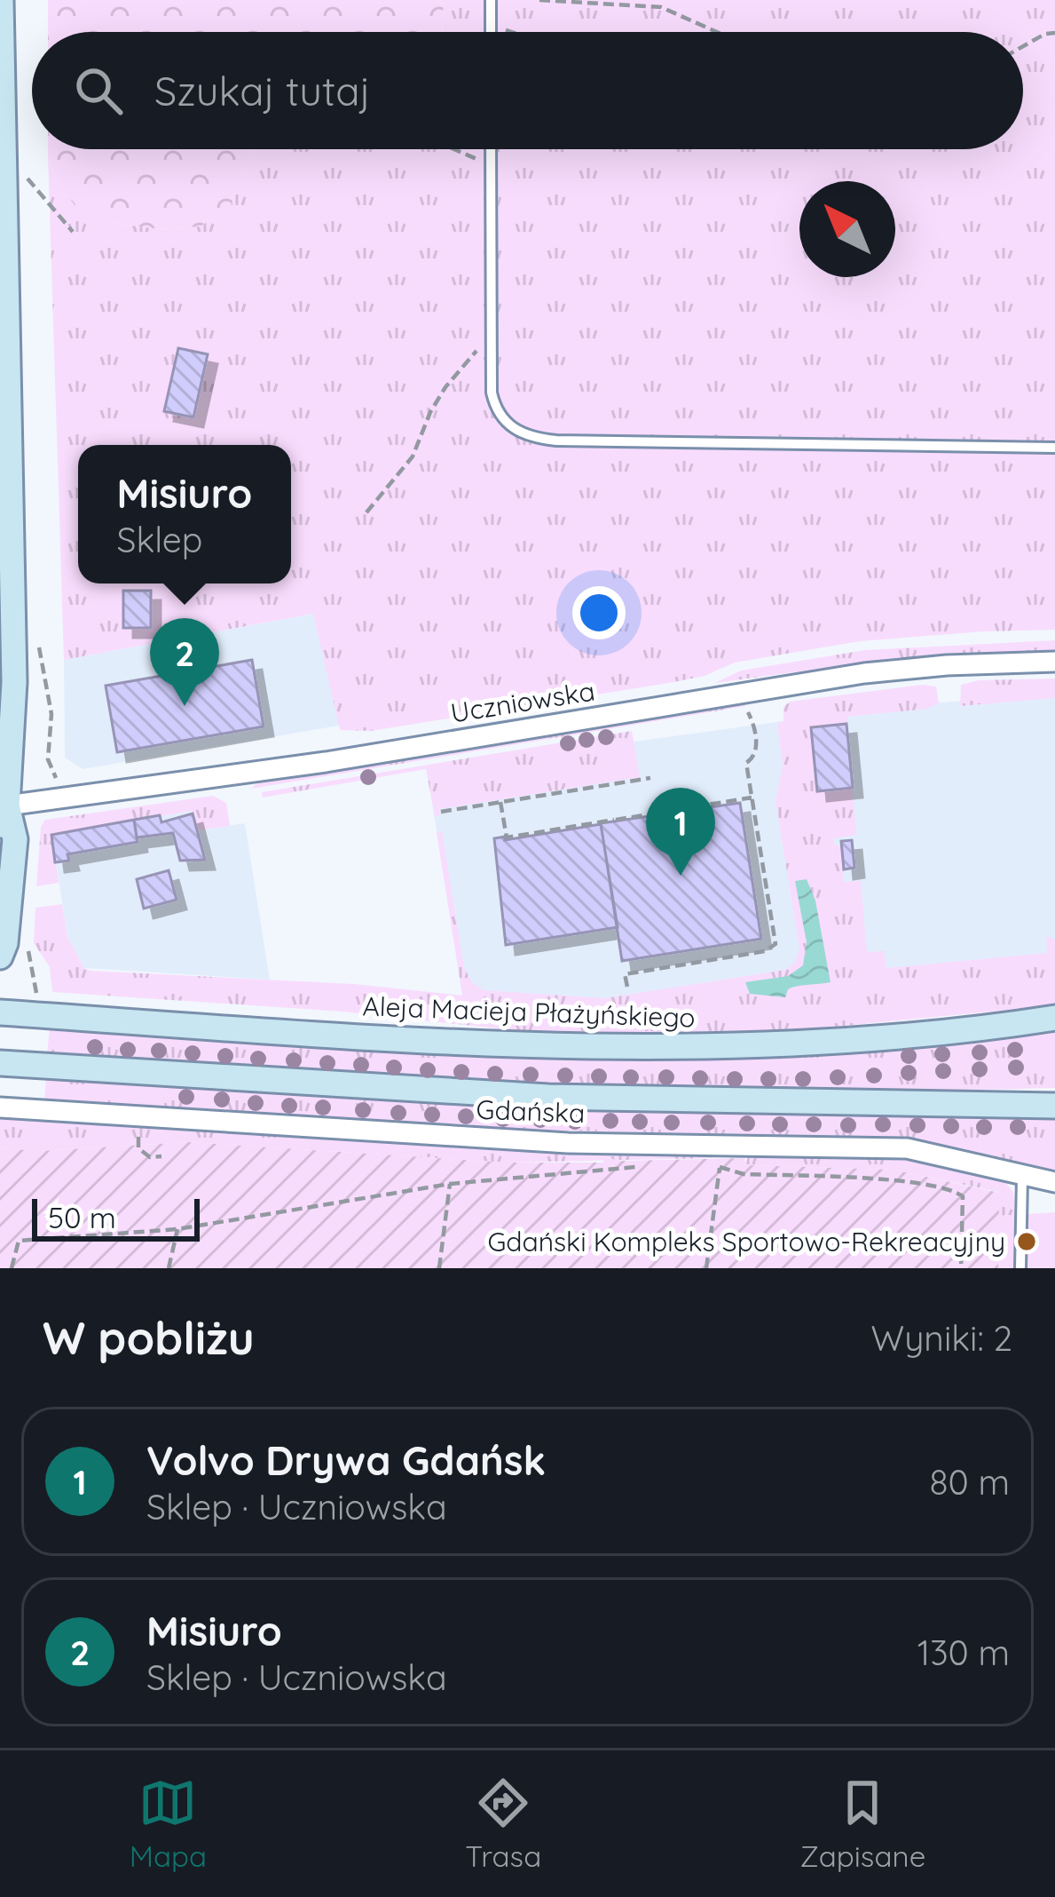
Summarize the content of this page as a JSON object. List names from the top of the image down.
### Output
{
  "streets": {
    "main road": ["Aleja Macieja Płażyńskiego"],
    "street": ["Uczniowska", "Gdańska"]
  },
  "places": ["Gdański Kompleks Sportowo-Rekreacyjny"],
  "scale_bar": "50 m",
  "north": "top left",
  "page": {
    "search": "Szukaj tutaj",
    "popup": ["Misiuro", "Sklep"],
    "pins": ["2", "1"],
    "scale": "50 m",
    "heading": ["W pobliżu", "Wyniki: 2"],
    "list": [
      {
        "mark": "1",
        "name": "Volvo Drywa Gdańsk",
        "note": "Sklep · Uczniowska",
        "value": "80 m"
      },
      {
        "mark": "2",
        "name": "Misiuro",
        "note": "Sklep · Uczniowska",
        "value": "130 m"
      }
    ],
    "nav": ["Mapa", "Trasa", "Zapisane"]
  }
}
